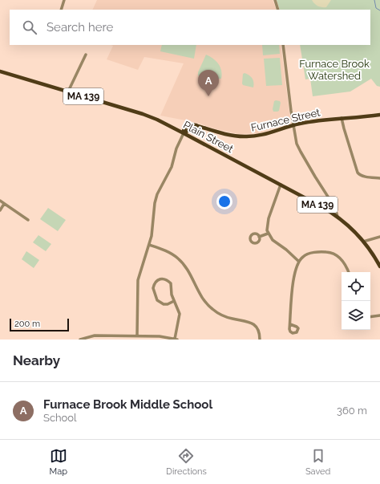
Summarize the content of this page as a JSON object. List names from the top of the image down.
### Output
{
  "streets": {
    "main road": ["MA 139", "Furnace Street", "Plain Street"]
  },
  "crossings": [
    ["Furnace Street", "Plain Street"]
  ],
  "parks": ["Furnace Brook Watershed"],
  "scale_bar": "200 m",
  "page": {
    "search": "Search here",
    "pins": "A",
    "scale": "200 m",
    "heading": "Nearby",
    "list": [
      {
        "mark": "A",
        "name": "Furnace Brook Middle School",
        "note": "School",
        "value": "360 m"
      }
    ],
    "nav": ["Map", "Directions", "Saved"]
  }
}
